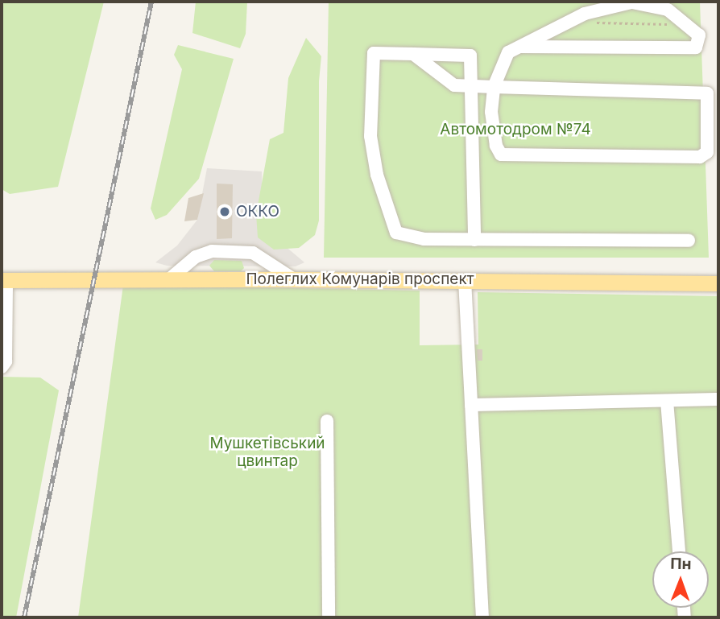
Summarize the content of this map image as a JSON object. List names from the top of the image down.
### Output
{
  "streets": {
    "main road": ["Полеглих Комунарів проспект"]
  },
  "parks": ["Автомотодром №74", "Мушкетівський цвинтар"],
  "places": ["ОККО"],
  "north": "top"
}
